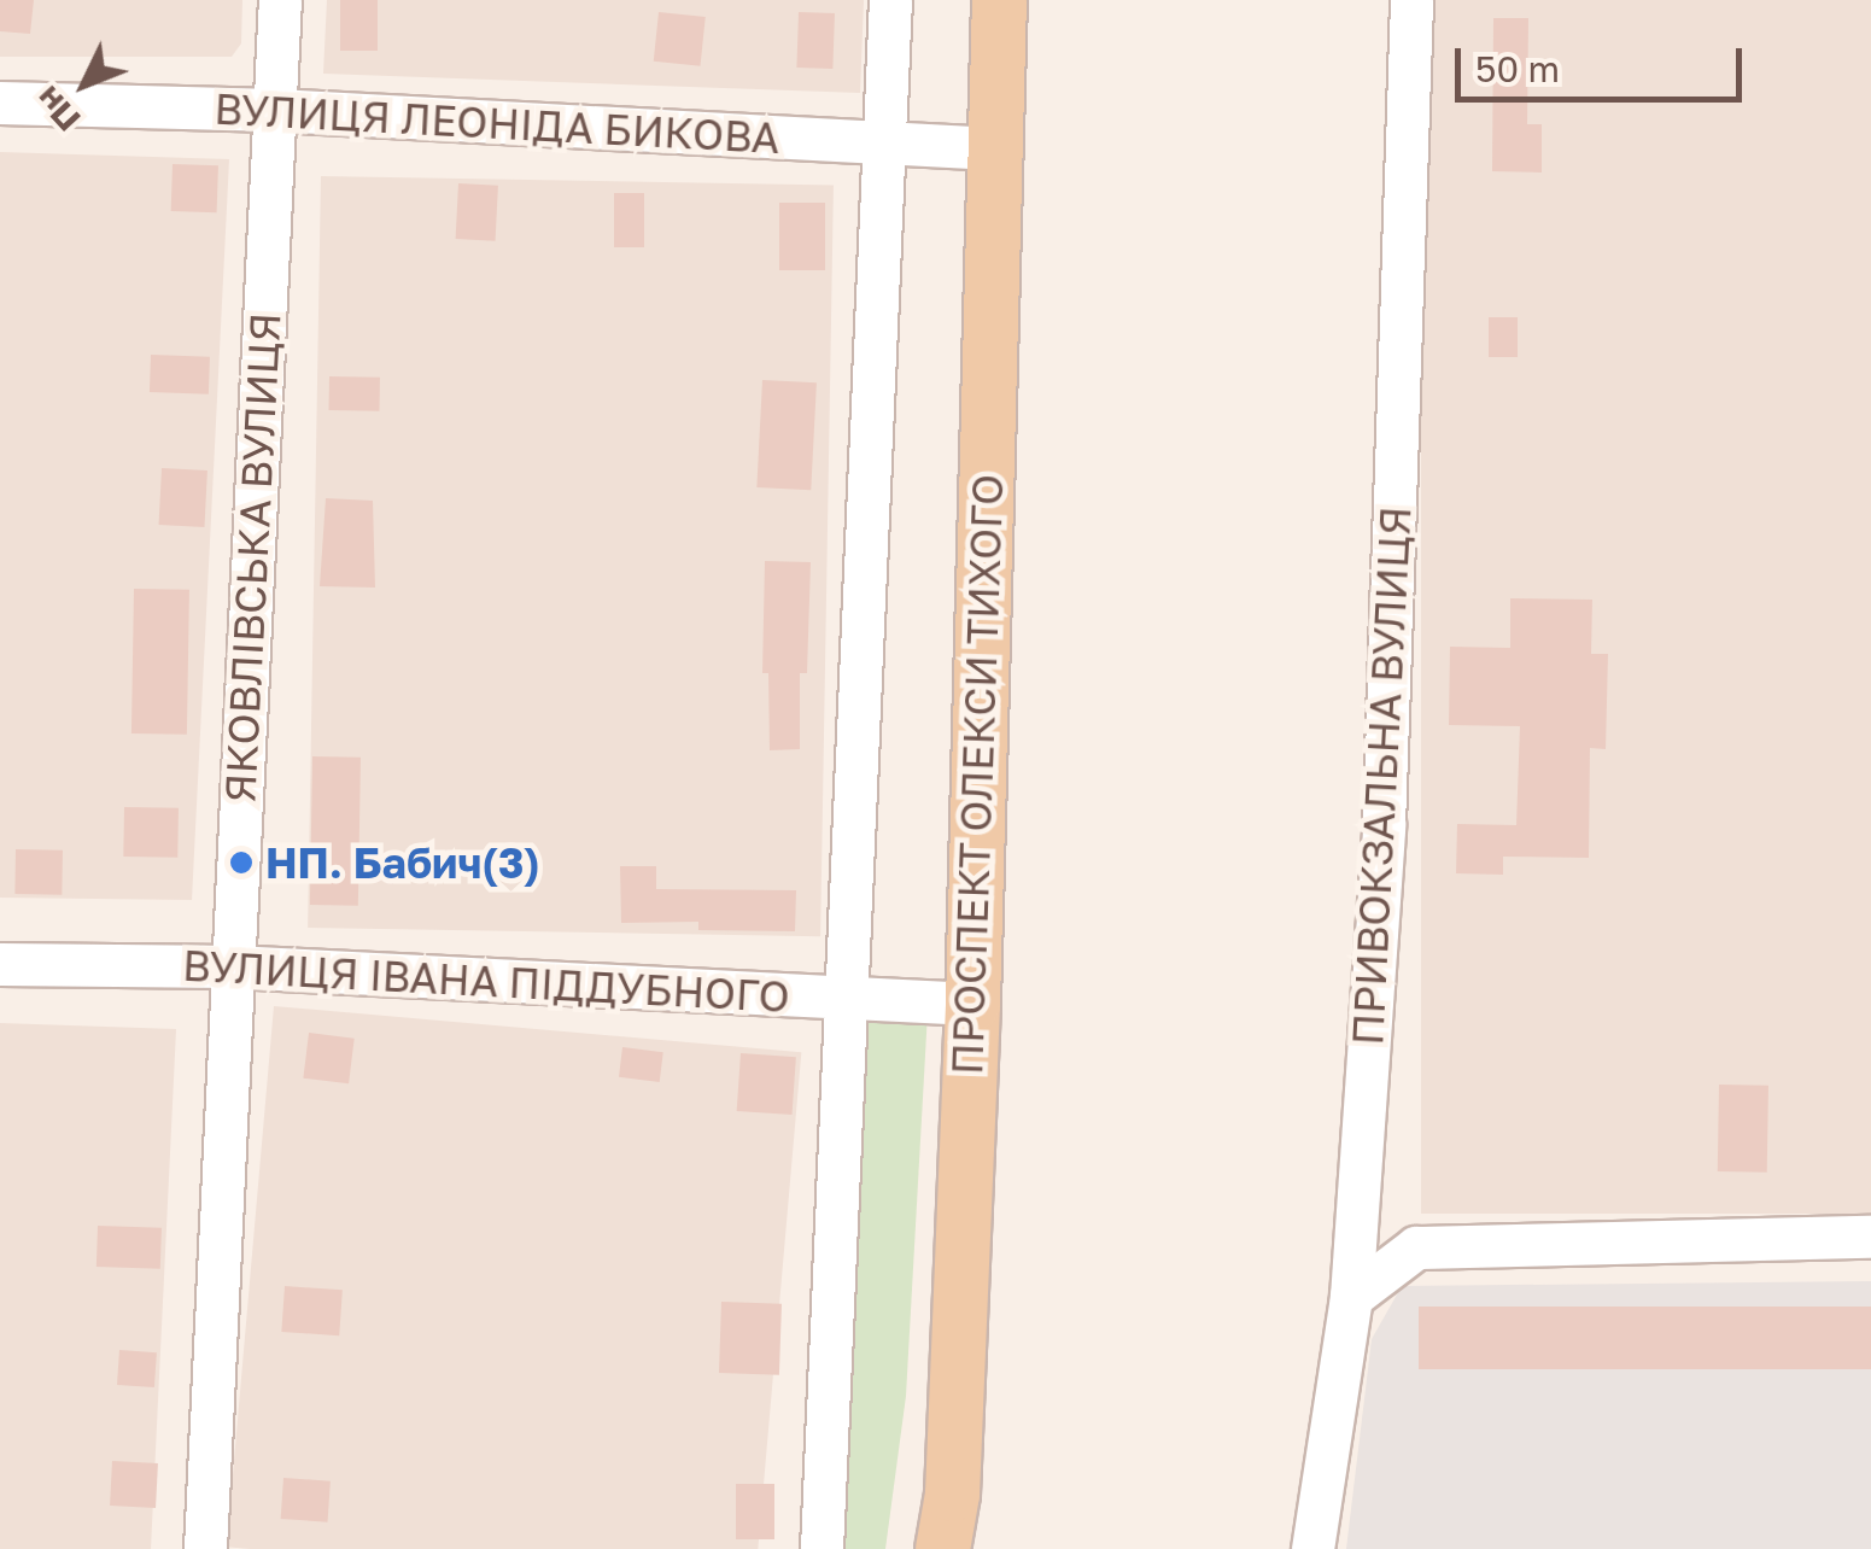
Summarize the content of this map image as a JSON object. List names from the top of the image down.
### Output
{
  "streets": {
    "main road": ["ПРОСПЕКТ ОЛЕКСИ ТИХОГО"],
    "street": [
      "ВУЛИЦЯ ЛЕОНІДА БИКОВА",
      "ЯКОВЛІВСЬКА ВУЛИЦЯ",
      "ПРИВОКЗАЛЬНА ВУЛИЦЯ",
      "ВУЛИЦЯ ІВАНА ПІДДУБНОГО"
    ]
  },
  "crossings": [
    ["ВУЛИЦЯ ЛЕОНІДА БИКОВА", "ЯКОВЛІВСЬКА ВУЛИЦЯ"],
    ["ВУЛИЦЯ ЛЕОНІДА БИКОВА", "ПРОСПЕКТ ОЛЕКСИ ТИХОГО"],
    ["ЯКОВЛІВСЬКА ВУЛИЦЯ", "ВУЛИЦЯ ІВАНА ПІДДУБНОГО"],
    ["ПРОСПЕКТ ОЛЕКСИ ТИХОГО", "ВУЛИЦЯ ІВАНА ПІДДУБНОГО"]
  ],
  "places": ["НП. Бабич(3)"],
  "scale_bar": "50 m",
  "north": "bottom left"
}
